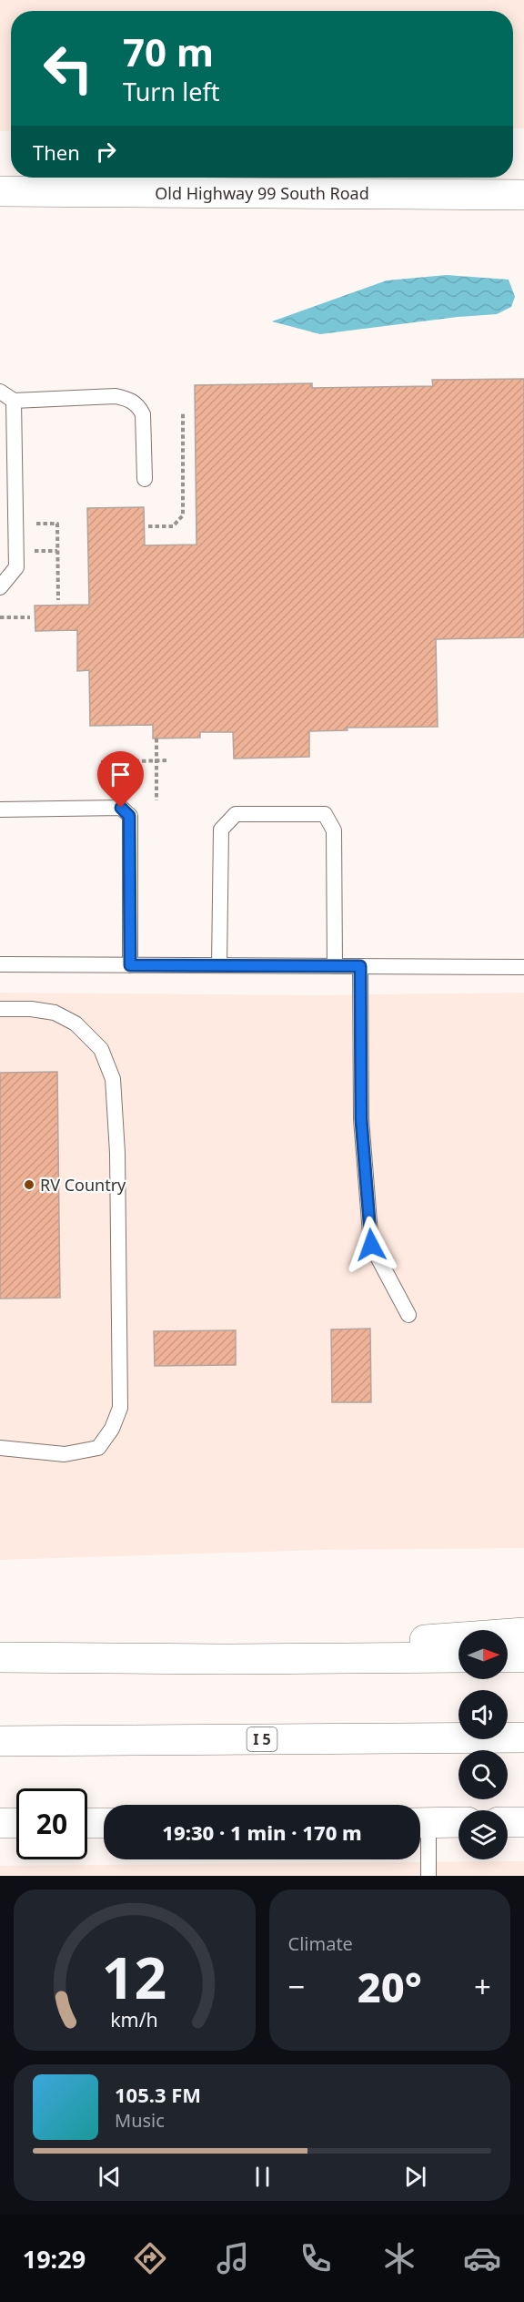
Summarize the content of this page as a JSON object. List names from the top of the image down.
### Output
{
  "streets": {
    "main road": ["Old Highway 99 South Road", "I 5"]
  },
  "places": ["RV Country"],
  "north": "right",
  "page": {
    "turn": ["70 m", "Turn left"],
    "then": "Then",
    "limit": "20",
    "trip": "19:30 · 1 min · 170 m",
    "tile": "Climate",
    "heat": ["−", "20°", "+"],
    "song": ["105.3 FM", "Music"],
    "tabs": "19:29",
    "gauge": ["12", "km/h"]
  }
}
